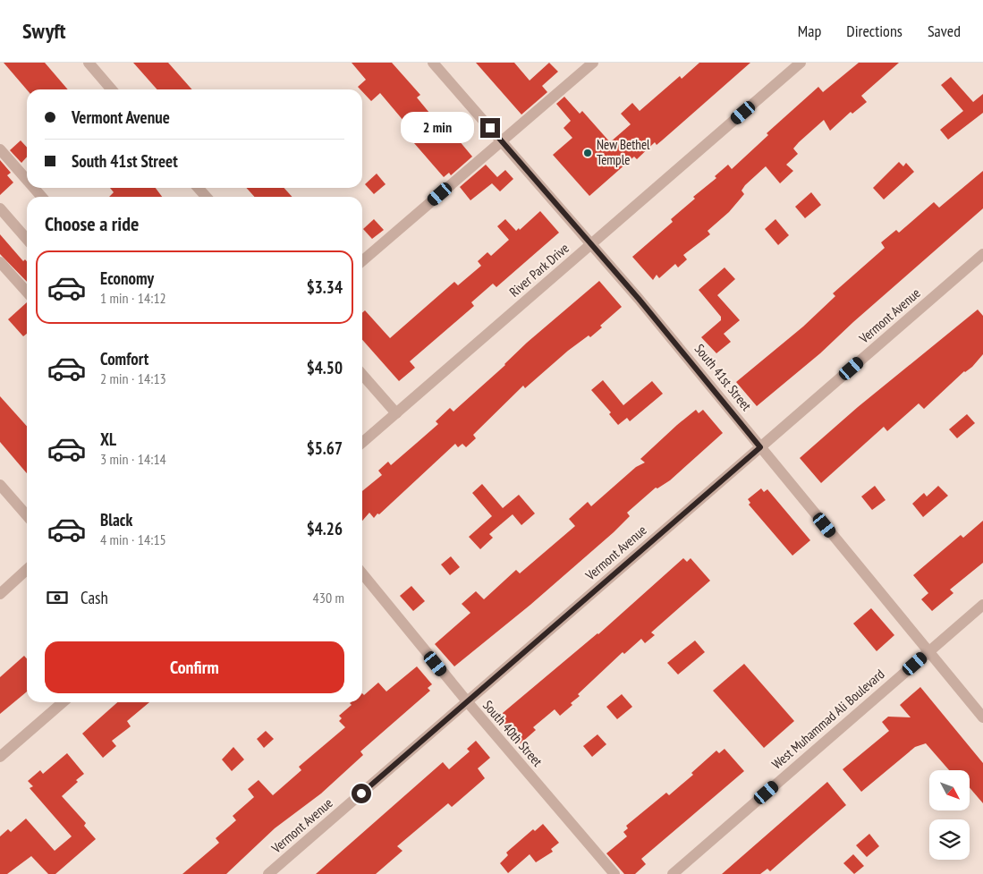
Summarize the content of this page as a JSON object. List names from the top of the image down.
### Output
{
  "streets": {
    "street": [
      "River Park Drive",
      "Vermont Avenue",
      "South 41st Street",
      "West Muhammad Ali Boulevard",
      "South 40th Street"
    ]
  },
  "crossings": [
    ["River Park Drive", "South 41st Street"],
    ["Vermont Avenue", "South 41st Street"],
    ["Vermont Avenue", "South 40th Street"],
    ["South 41st Street", "West Muhammad Ali Boulevard"]
  ],
  "places": ["New Bethel Temple"],
  "north": "bottom right",
  "page": {
    "header": "Swyft",
    "nav": ["Map", "Directions", "Saved"],
    "banner": ["Vermont Avenue", "South 41st Street"],
    "bubble": "2 min",
    "heading": "Choose a ride",
    "list": [
      {
        "name": "Economy",
        "note": "1 min · 14:12",
        "value": "$3.34"
      },
      {
        "name": "Comfort",
        "note": "2 min · 14:13",
        "value": "$4.50"
      },
      {
        "name": "XL",
        "note": "3 min · 14:14",
        "value": "$5.67"
      },
      {
        "name": "Black",
        "note": "4 min · 14:15",
        "value": "$4.26"
      }
    ],
    "pay": ["Cash", "430 m"],
    "buttons": "Confirm"
  }
}
